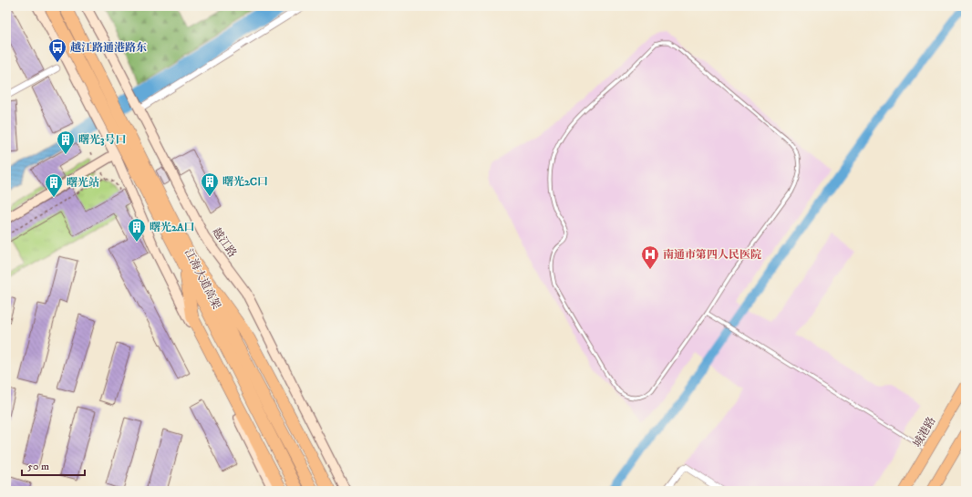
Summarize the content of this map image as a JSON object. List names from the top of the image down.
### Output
{
  "streets": {
    "highway": ["江海大道高架"],
    "main road": ["越江路", "城港路"]
  },
  "places": {
    "bus stop": ["越江路通港路东"],
    "building": [
      "曙光3号口",
      "曙光2C口",
      "曙光站",
      "曙光2A口"
    ],
    "hospital": ["南通市第四人民医院"]
  },
  "scale_bar": "50 m"
}
